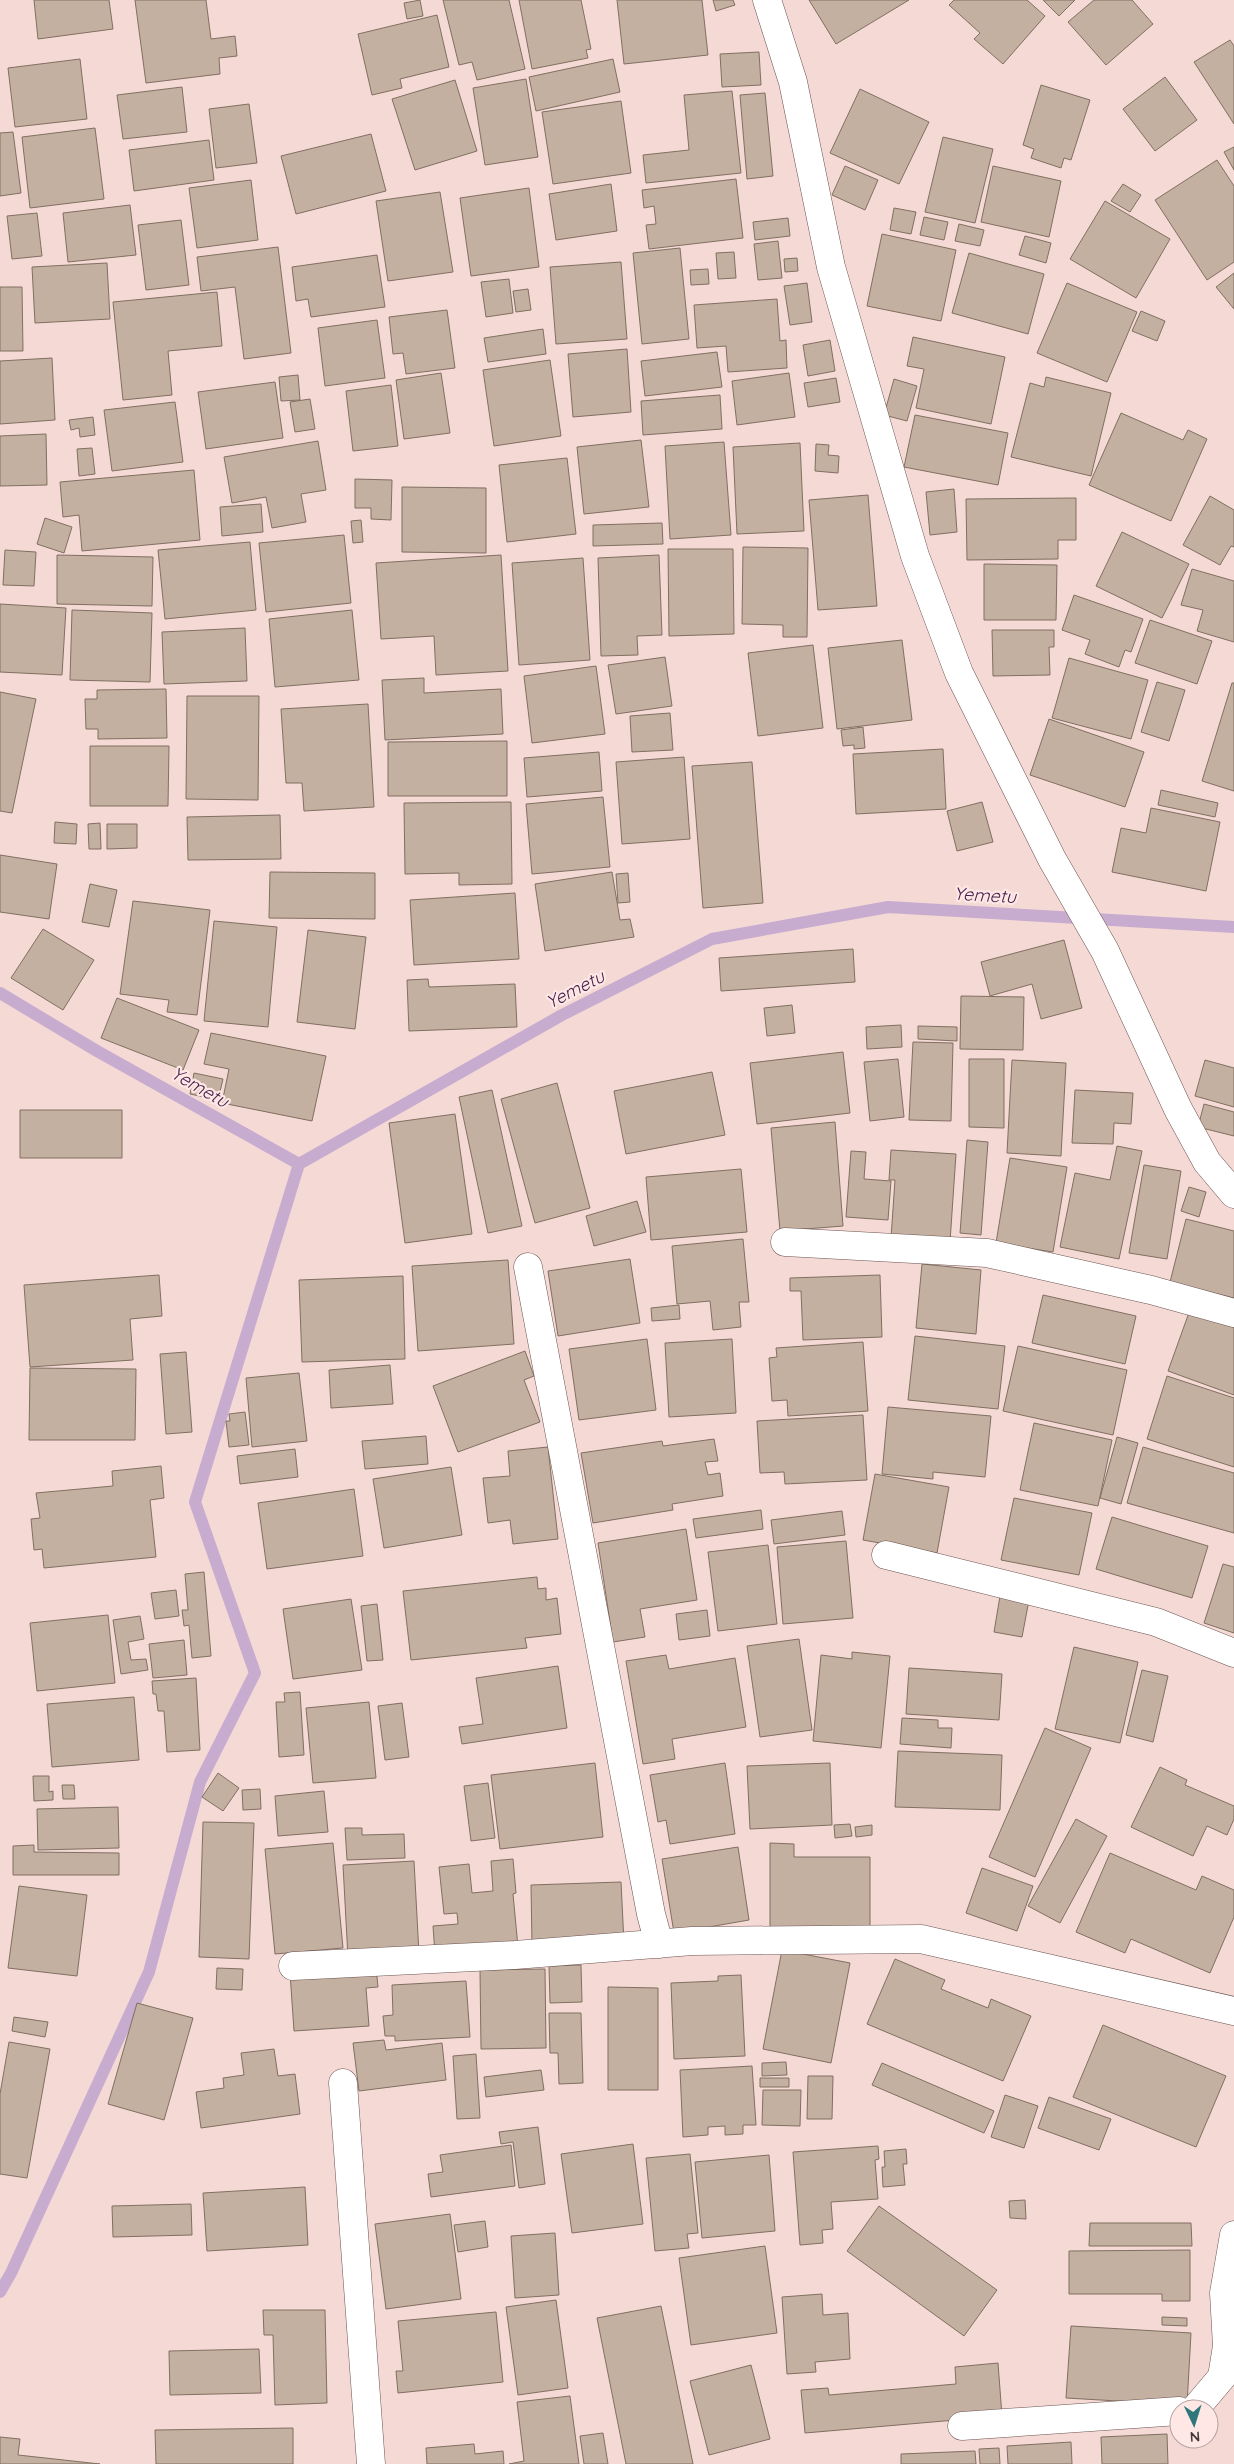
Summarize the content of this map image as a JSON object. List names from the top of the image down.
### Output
{
  "water": ["Yemetu"],
  "north": "bottom"
}
